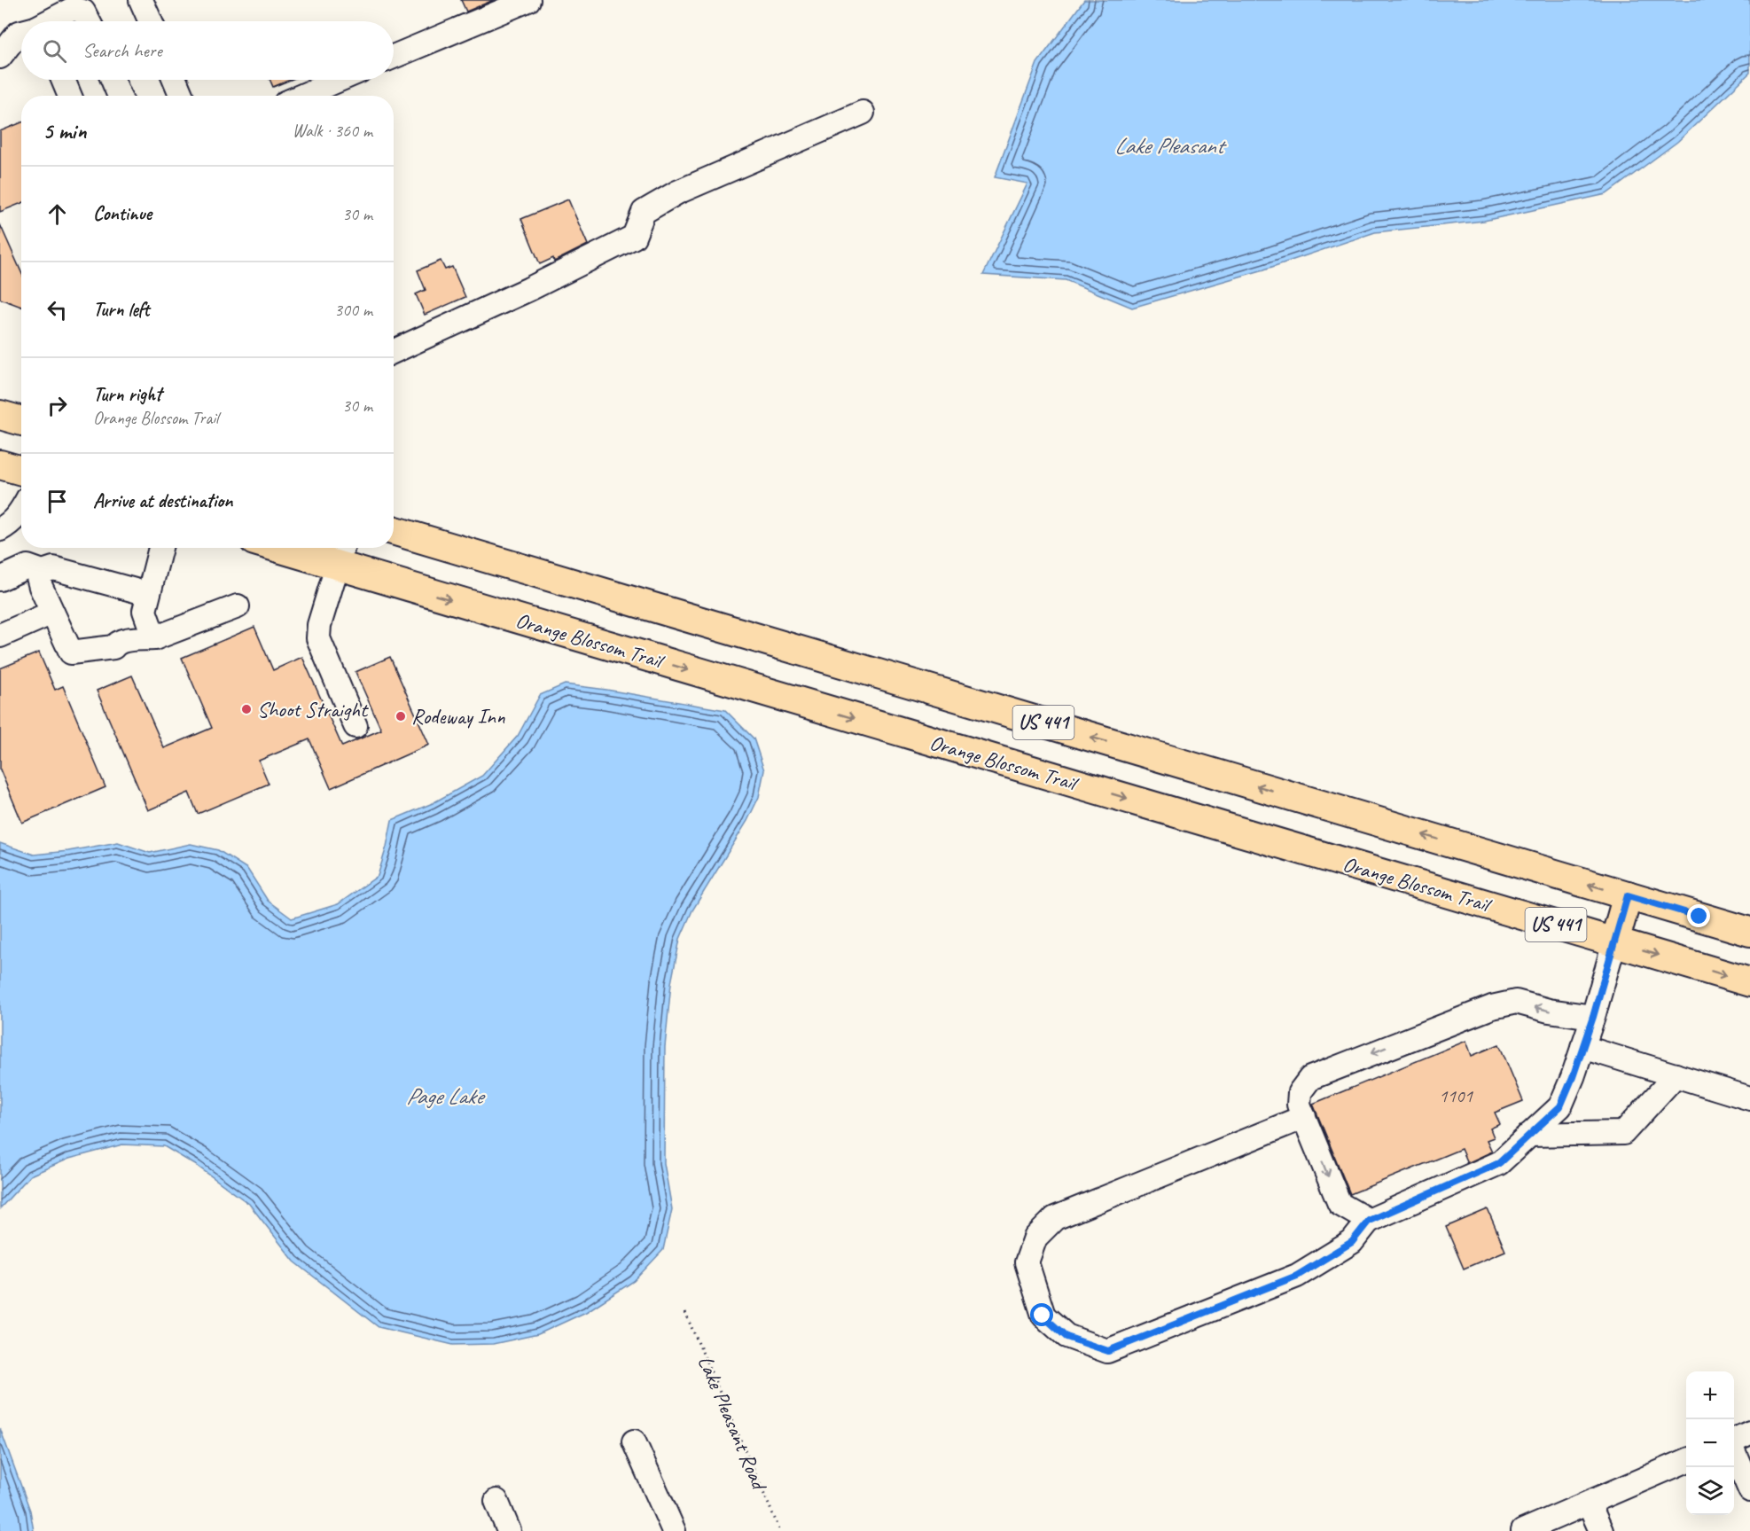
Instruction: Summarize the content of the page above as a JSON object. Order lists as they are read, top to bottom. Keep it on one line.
{"streets":{"main road":["Orange Blossom Trail","US 441"],"path":["Lake Pleasant Road"]},"water":["Lake Pleasant","Page Lake"],"places":["Shoot Straight","Rodeway Inn"],"house_numbers":["1101"],"page":{"search":"Search here","heading":["5 min","Walk · 360 m"],"list":[["Continue","30 m"],["Turn left","300 m"],["Turn right","Orange Blossom Trail","30 m"],"Arrive at destination"],"map_buttons":["+","−"]}}
